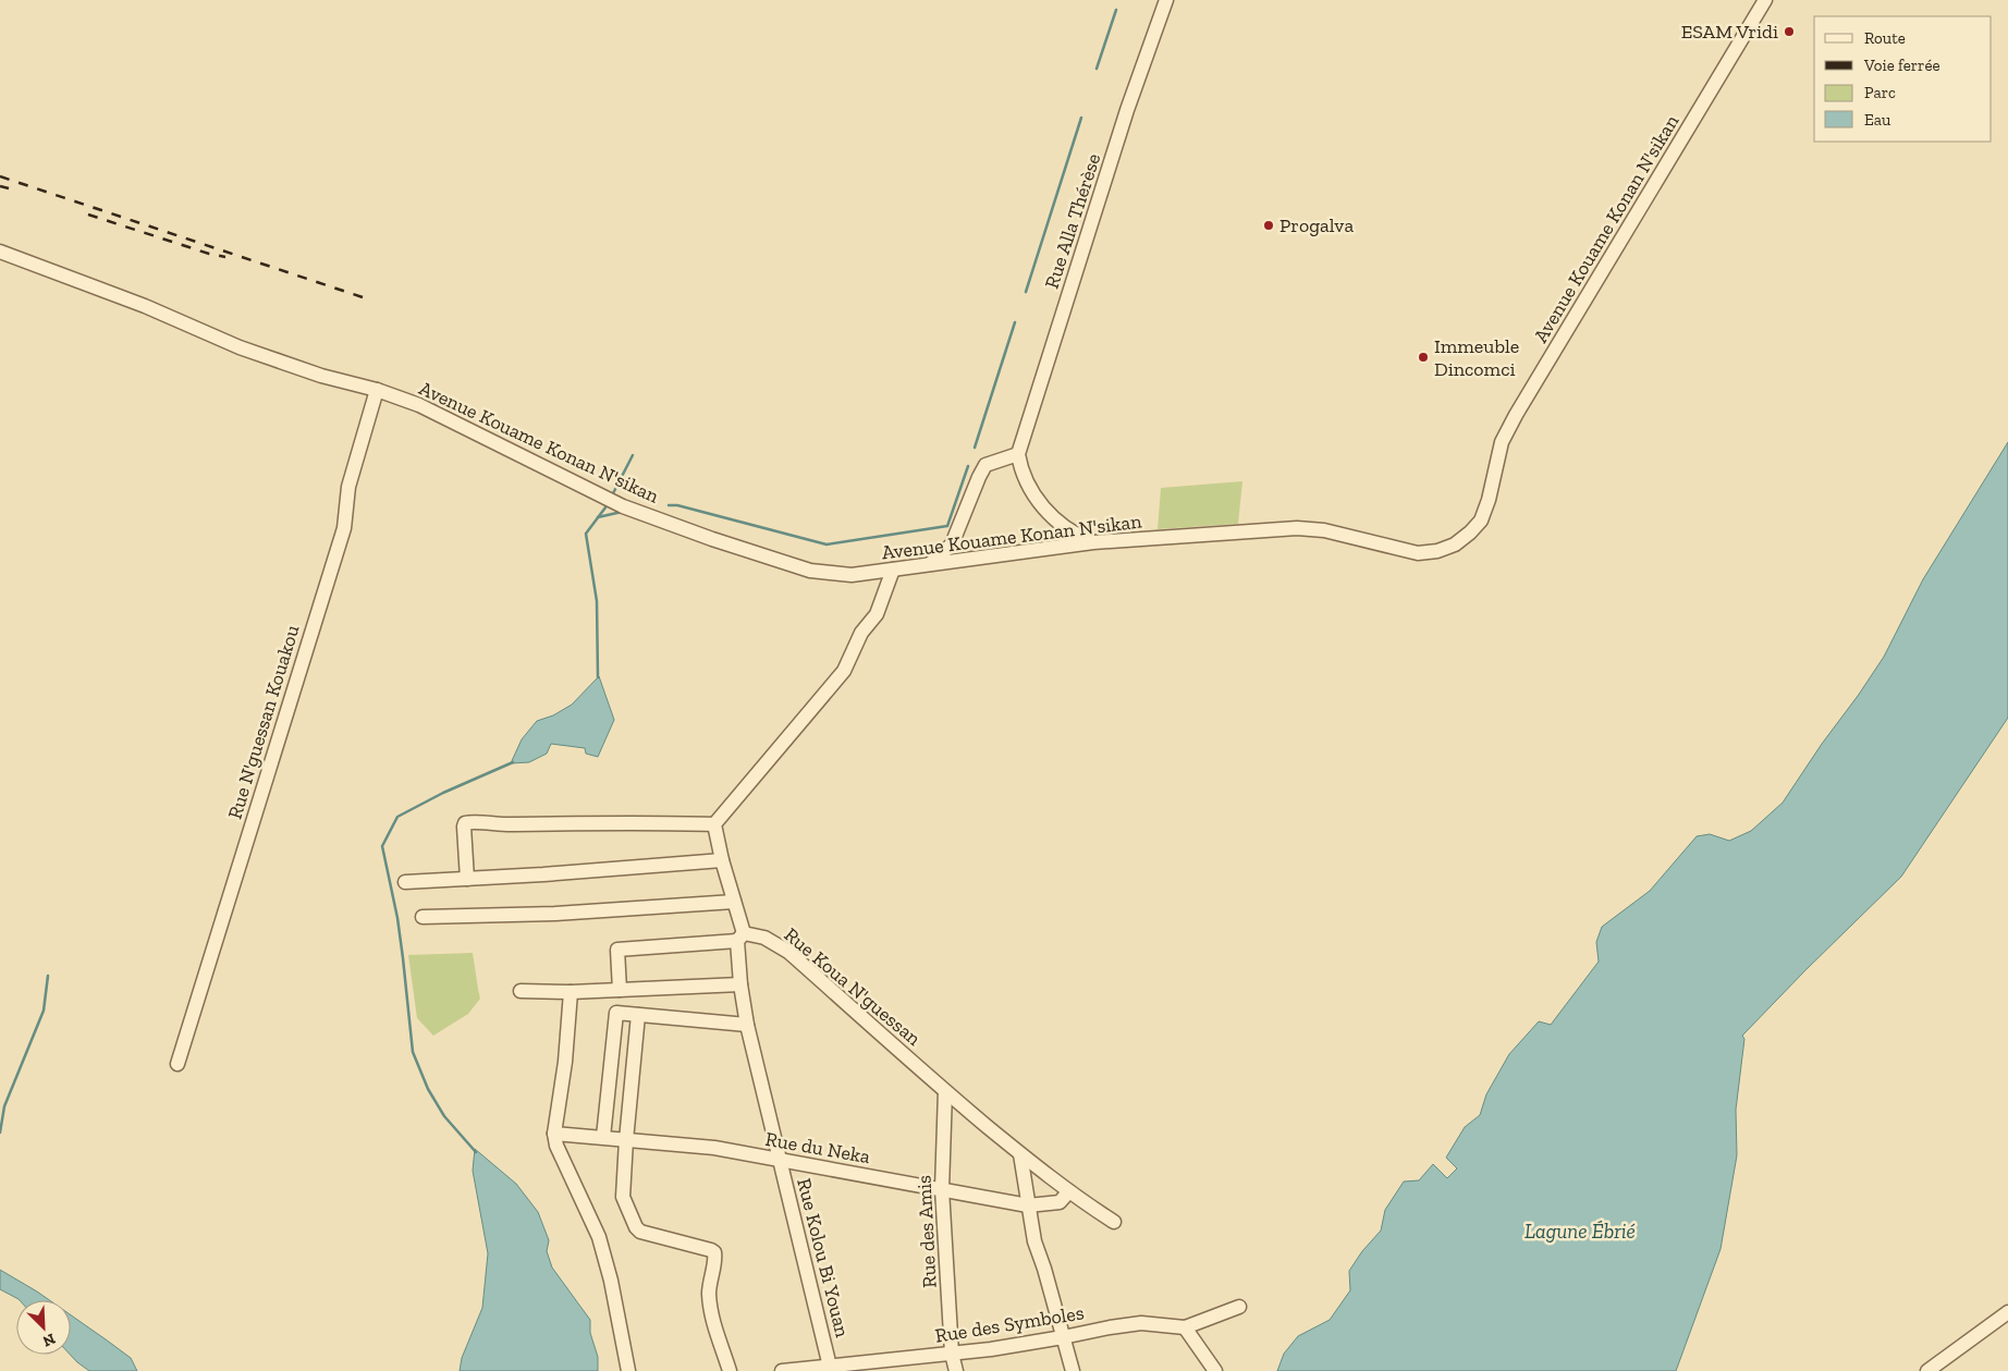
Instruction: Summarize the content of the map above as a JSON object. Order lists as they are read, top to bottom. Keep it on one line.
{"streets":{"street":["Rue Alla Thérèse","Avenue Kouame Konan N'sikan","Rue N'guessan Kouakou","Rue Koua N'guessan","Rue du Neka","Rue des Amis","Rue Kolou Bi Youan","Rue des Symboles"]},"crossings":[["Avenue Kouame Konan N'sikan","Rue N'guessan Kouakou"],["Rue Koua N'guessan","Rue du Neka"],["Rue Koua N'guessan","Rue des Amis"],["Rue Koua N'guessan","Rue Kolou Bi Youan"],["Rue du Neka","Rue des Amis"],["Rue du Neka","Rue Kolou Bi Youan"],["Rue des Amis","Rue des Symboles"],["Rue Kolou Bi Youan","Rue des Symboles"]],"water":["Lagune Ébrié"],"places":["ESAM Vridi","Progalva","Immeuble Dincomci"],"legend":["Route","Voie ferrée","Parc","Eau"],"north":"bottom right"}
